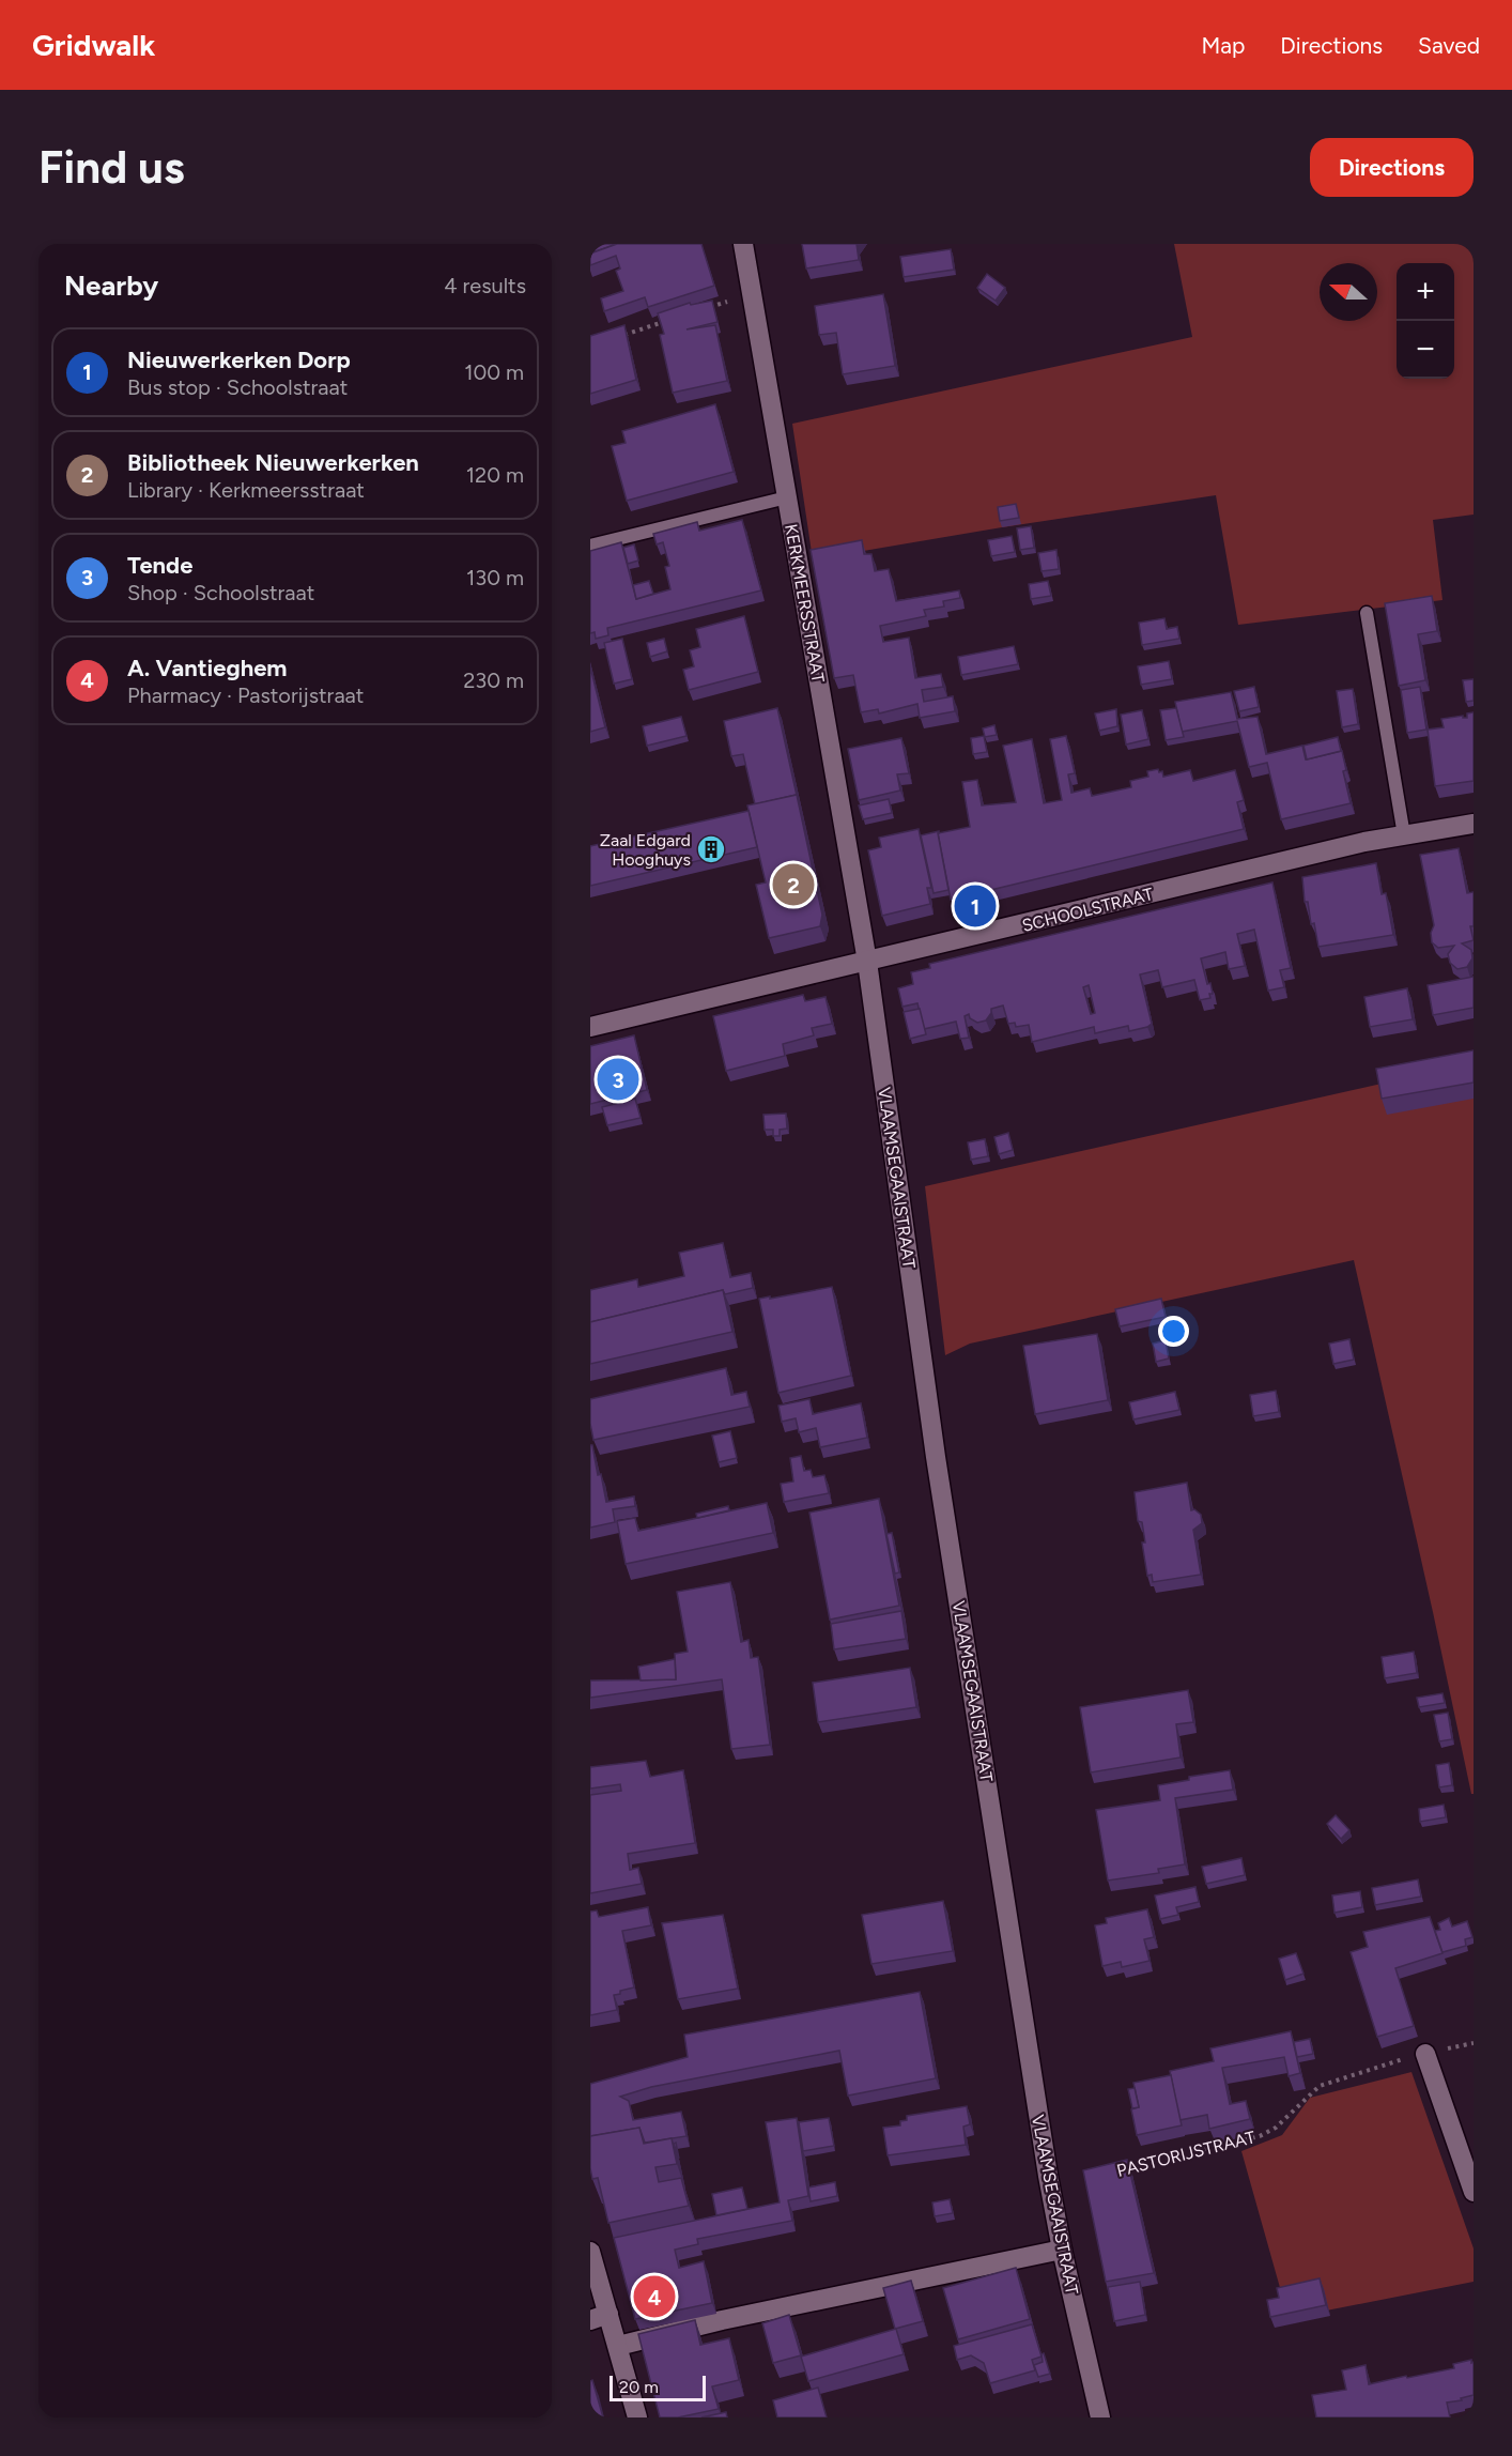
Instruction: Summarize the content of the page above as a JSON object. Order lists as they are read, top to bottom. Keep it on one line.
{"streets":{"street":["KERKMEERSSTRAAT","SCHOOLSTRAAT","VLAAMSEGAAISTRAAT"],"path":["PASTORIJSTRAAT"]},"crossings":[["KERKMEERSSTRAAT","SCHOOLSTRAAT"],["KERKMEERSSTRAAT","VLAAMSEGAAISTRAAT"],["SCHOOLSTRAAT","VLAAMSEGAAISTRAAT"]],"places":{"building":["Zaal Edgard Hooghuys"]},"scale_bar":"20 m","north":"left","page":{"header":"Gridwalk","nav":["Map","Directions","Saved"],"buttons":"Directions","title":"Find us","heading":["Nearby","4 results"],"map_buttons":["+","−"],"list":[{"mark":"1","name":"Nieuwerkerken Dorp","note":"Bus stop · Schoolstraat","value":"100 m"},{"mark":"2","name":"Bibliotheek Nieuwerkerken","note":"Library · Kerkmeersstraat","value":"120 m"},{"mark":"3","name":"Tende","note":"Shop · Schoolstraat","value":"130 m"},{"mark":"4","name":"A. Vantieghem","note":"Pharmacy · Pastorijstraat","value":"230 m"}],"pins":["2","1","3","4"],"scale":"20 m"}}
